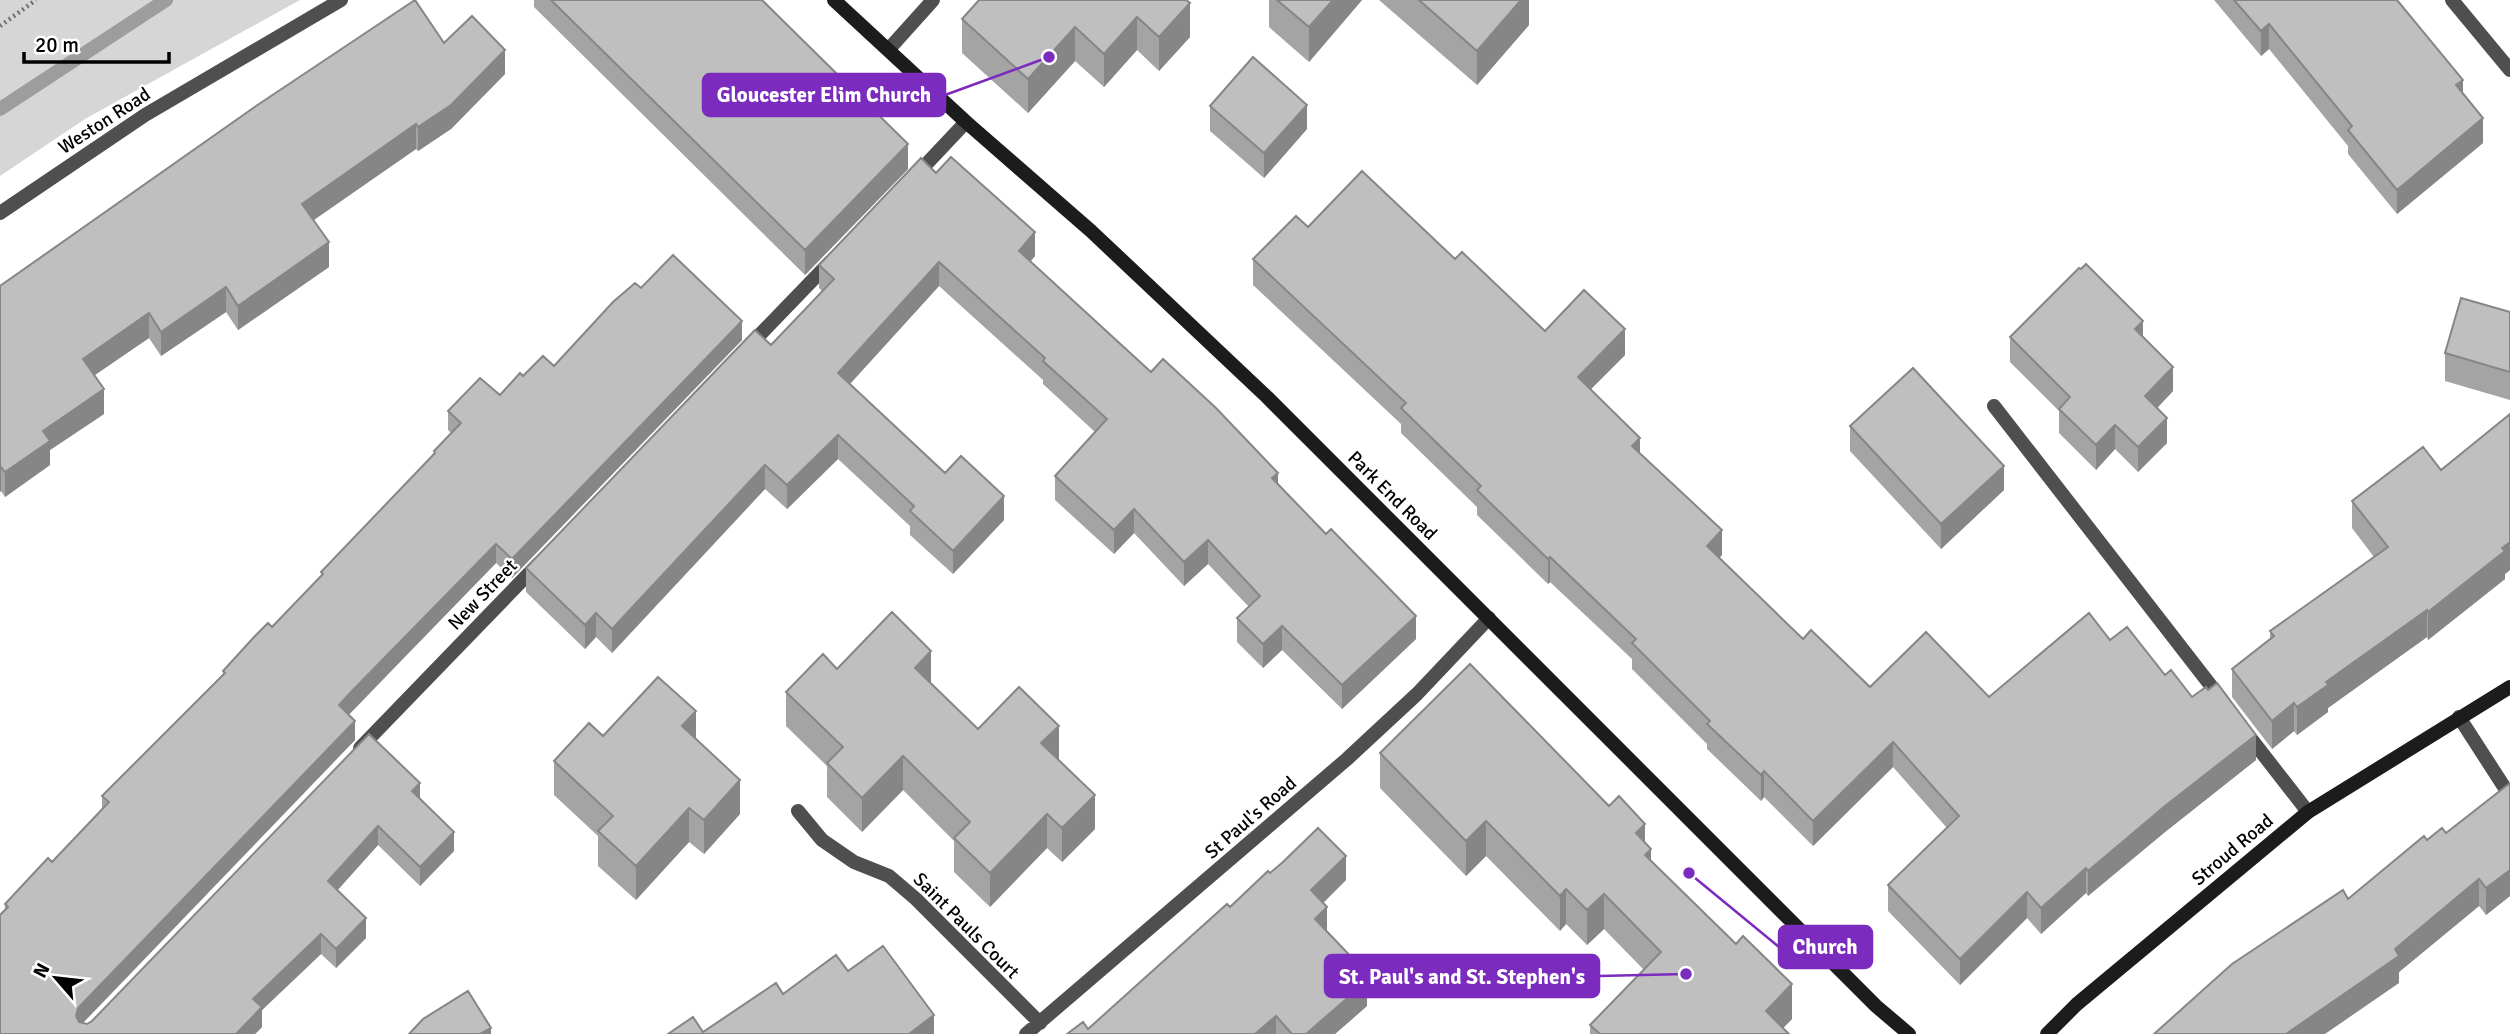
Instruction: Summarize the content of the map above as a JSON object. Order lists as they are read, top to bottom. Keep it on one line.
{"streets":{"main road":["Park End Road","Stroud Road"],"street":["Weston Road","New Street","St Paul's Road","Saint Pauls Court"]},"crossings":[["Park End Road","St Paul's Road"],["St Paul's Road","Saint Pauls Court"]],"places":["Gloucester Elim Church","Church","St. Paul's and St. Stephen's"],"scale_bar":"20 m","north":"top left"}
